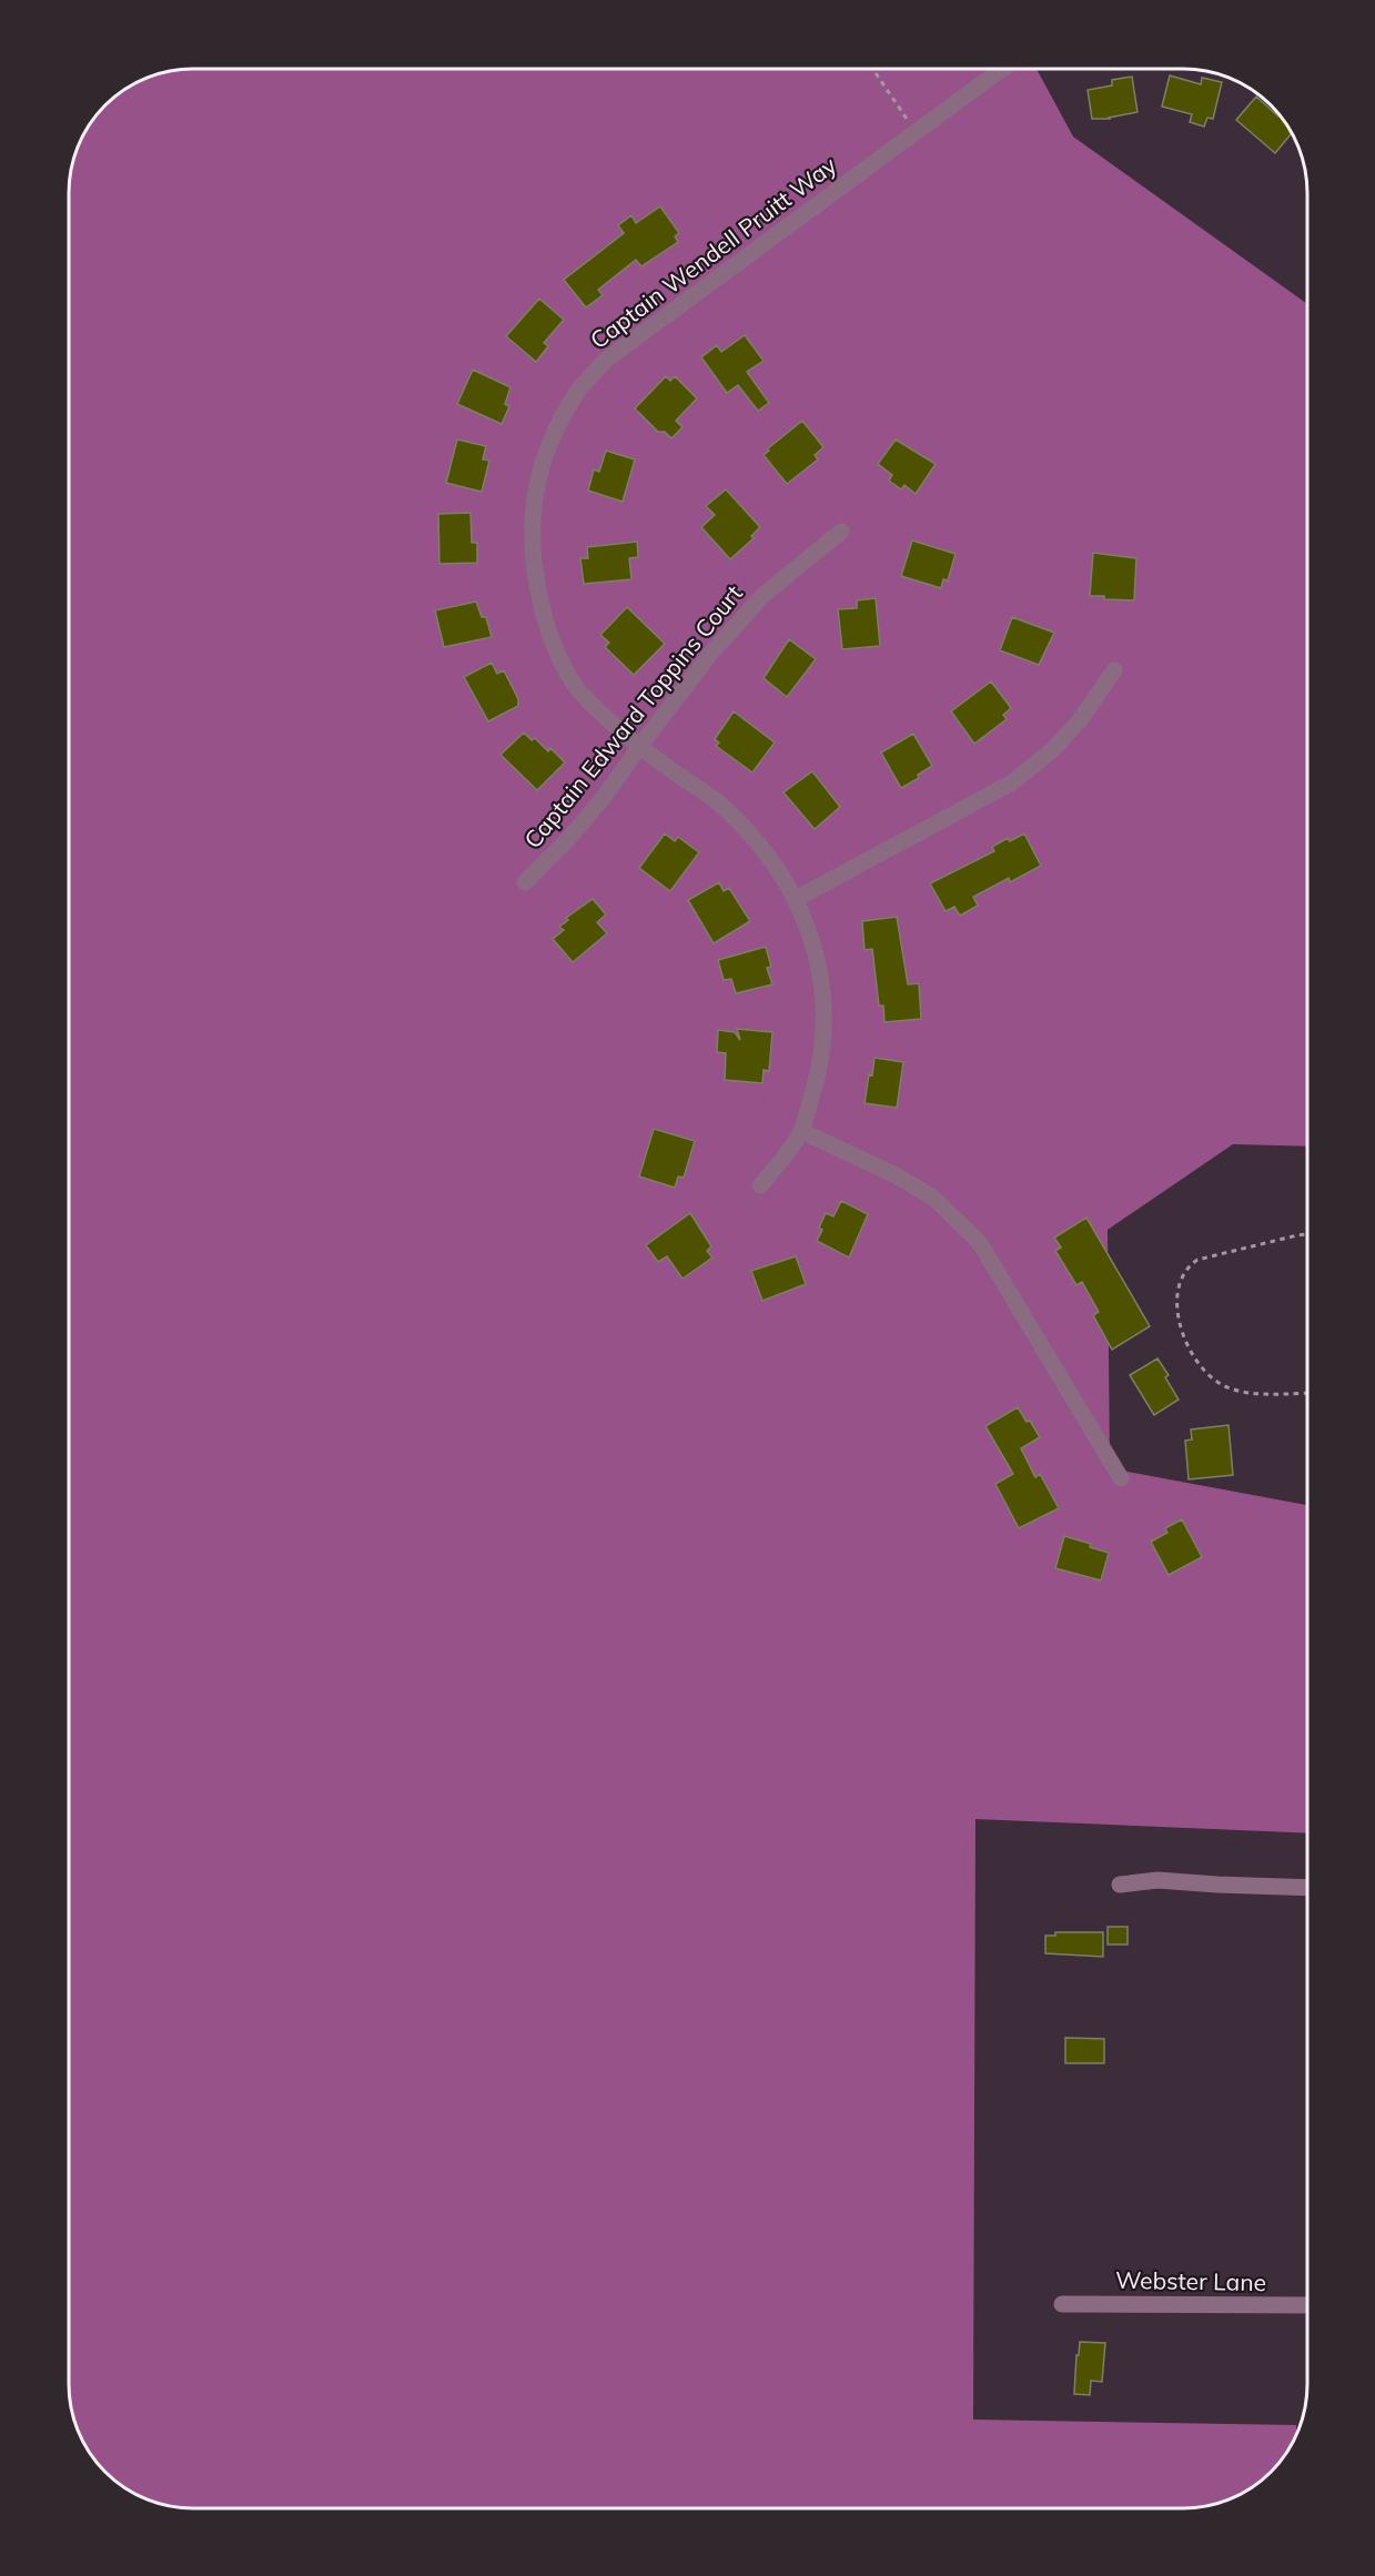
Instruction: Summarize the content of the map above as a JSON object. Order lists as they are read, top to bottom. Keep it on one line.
{"streets":{"street":["Captain Wendell Pruitt Way","Captain Edward Toppins Court","Webster Lane"]},"crossings":[["Captain Wendell Pruitt Way","Captain Edward Toppins Court"]]}
